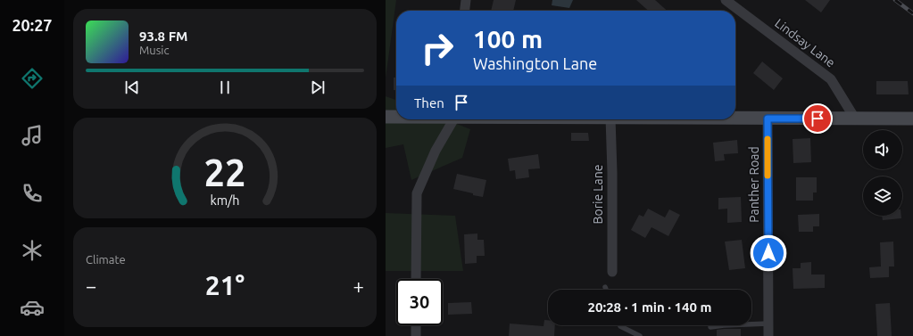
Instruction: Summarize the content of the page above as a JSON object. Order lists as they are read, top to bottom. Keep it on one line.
{"streets":{"street":["Lindsay Lane","Panther Road","Borie Lane"]},"page":{"tabs":"20:27","turn":["100 m","Washington Lane"],"song":["93.8 FM","Music"],"then":"Then","tile":"Climate","heat":["−","21°","+"],"limit":"30","trip":"20:28 · 1 min · 140 m","gauge":["22","km/h"]}}
